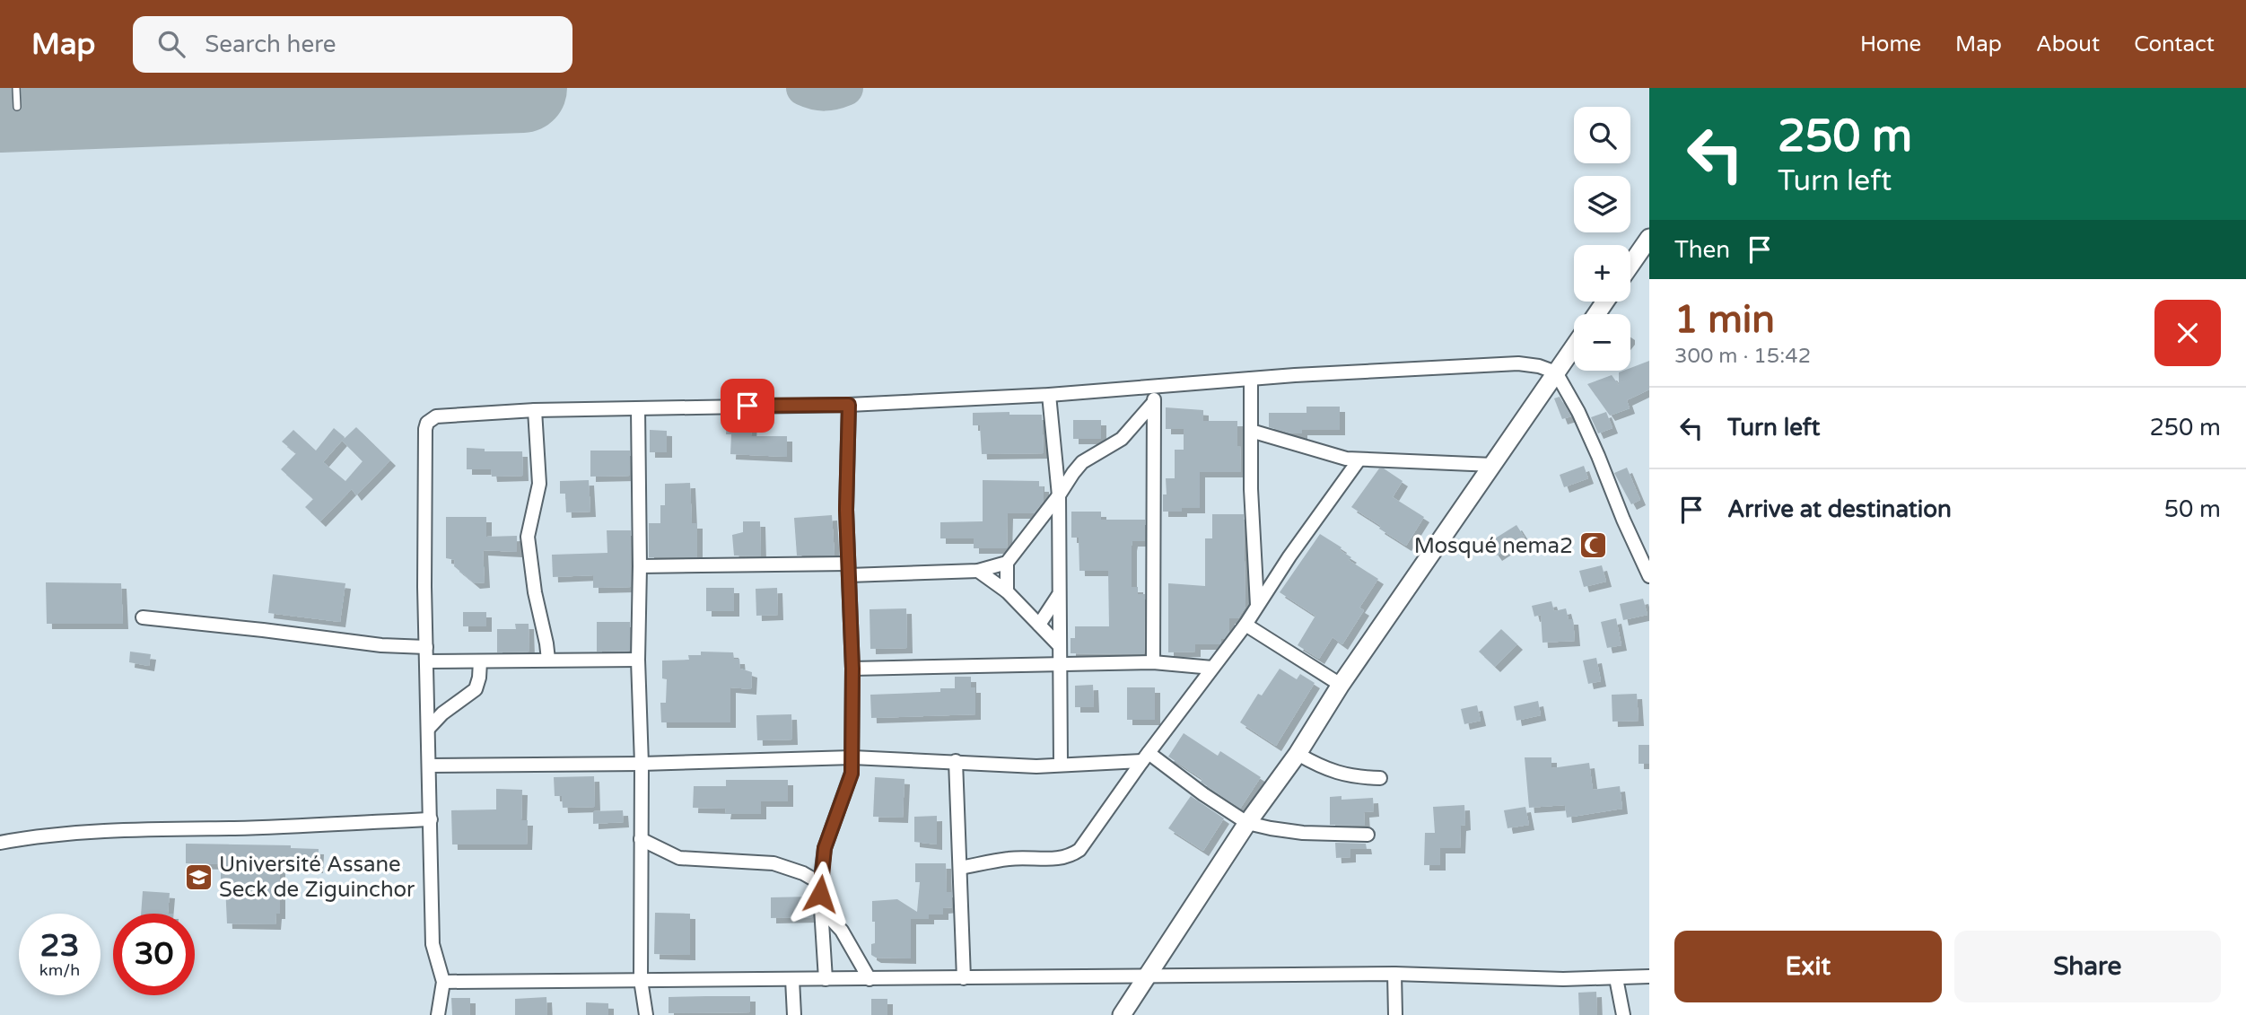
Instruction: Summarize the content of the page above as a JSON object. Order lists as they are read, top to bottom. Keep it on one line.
{"places":{"mosque":["Mosqué nema2"],"school or university":["Université Assane Seck de Ziguinchor"]},"page":{"header":"Map","search":"Search here","nav":["Home","Map","About","Contact"],"turn":["250 m","Turn left"],"map_buttons":["+","−"],"then":"Then","heading":["1 min","300 m · 15:42"],"list":[{"name":"Turn left","value":"250 m"},{"name":"Arrive at destination","value":"50 m"}],"speed":"23 km/h","limit":"30","buttons":["Exit","Share"]}}
